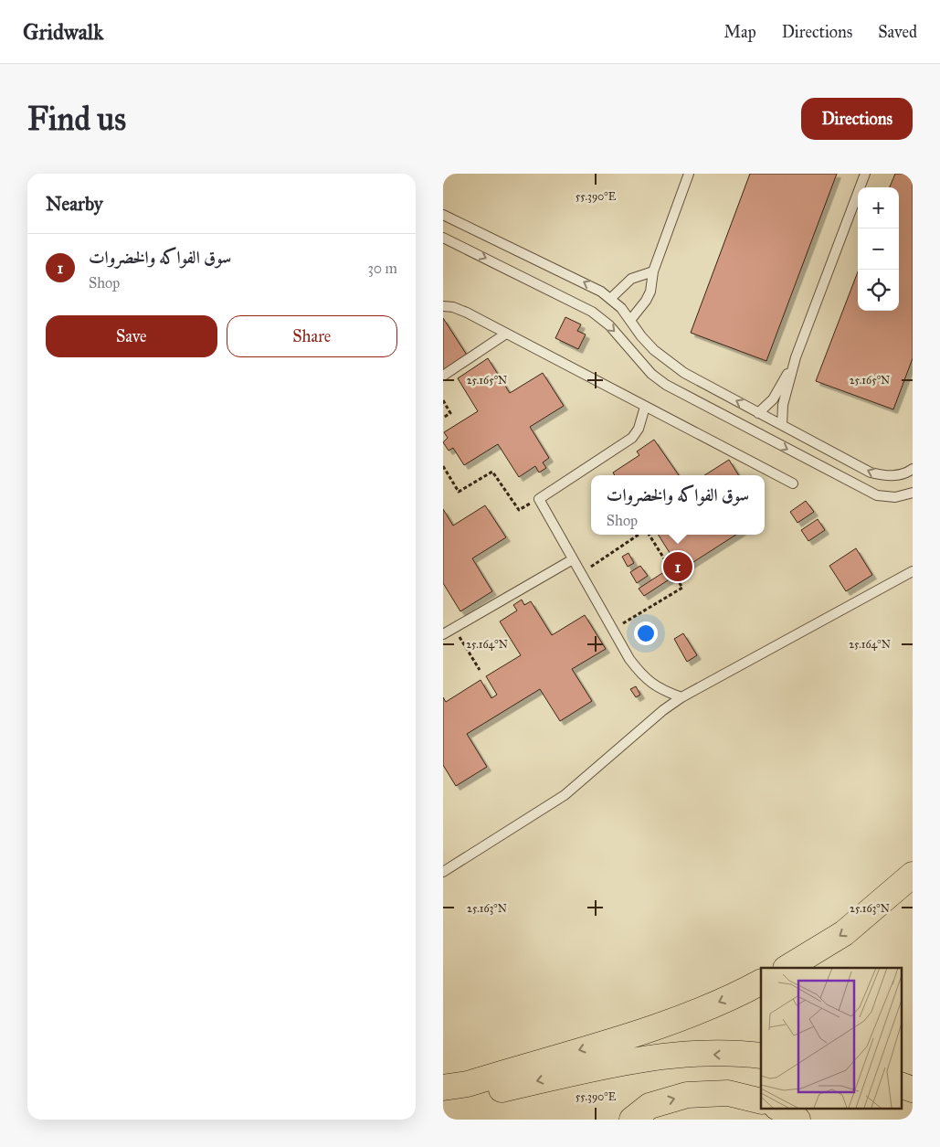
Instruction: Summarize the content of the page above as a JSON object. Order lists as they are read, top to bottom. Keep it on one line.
{"page":{"header":"Gridwalk","nav":["Map","Directions","Saved"],"buttons":["Directions",["Save","Share"]],"title":"Find us","heading":"Nearby","map_buttons":["+","−"],"list":[{"mark":"1","name":"سوق الفواكه والخضروات","note":"Shop","value":"30 m"}],"popup":["سوق الفواكه والخضروات","Shop"],"pins":"1"},"coordinates":["55.390°E","25.165°N","25.164°N","25.163°N"]}
